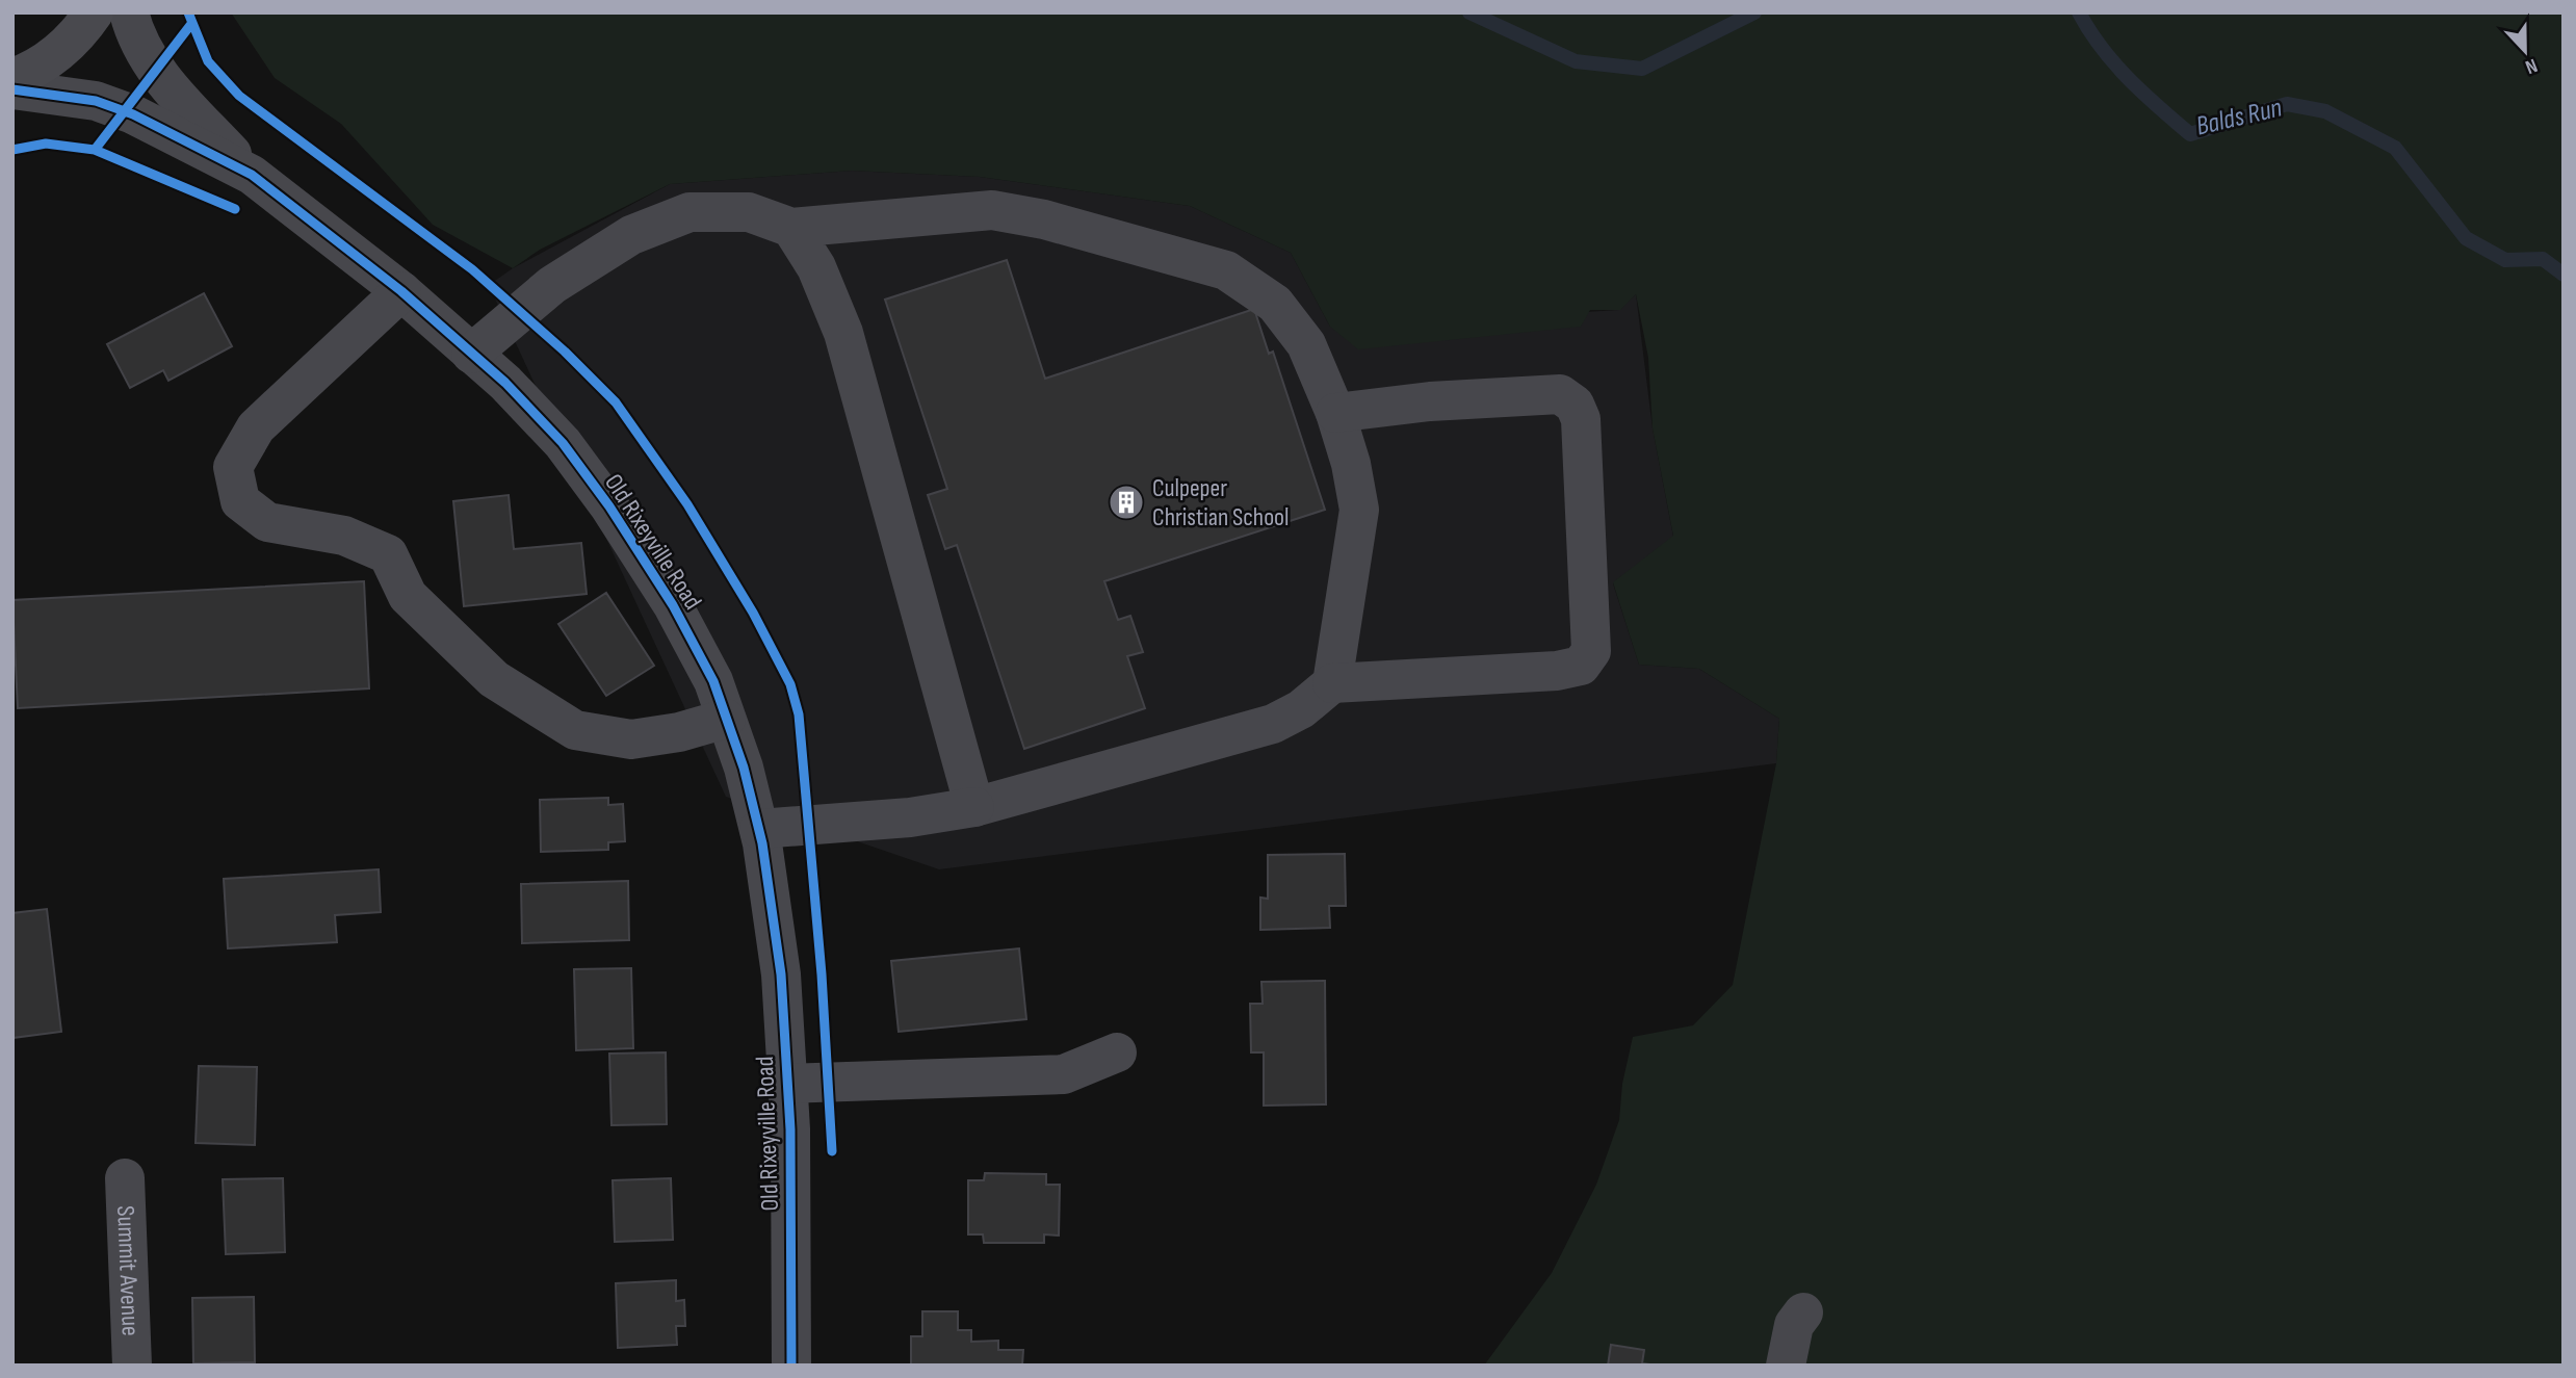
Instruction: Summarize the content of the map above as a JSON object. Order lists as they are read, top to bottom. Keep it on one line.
{"streets":{"street":["Old Rixeyville Road","Summit Avenue"]},"water":["Balds Run"],"places":{"building":["Culpeper Christian School"]},"north":"bottom"}
